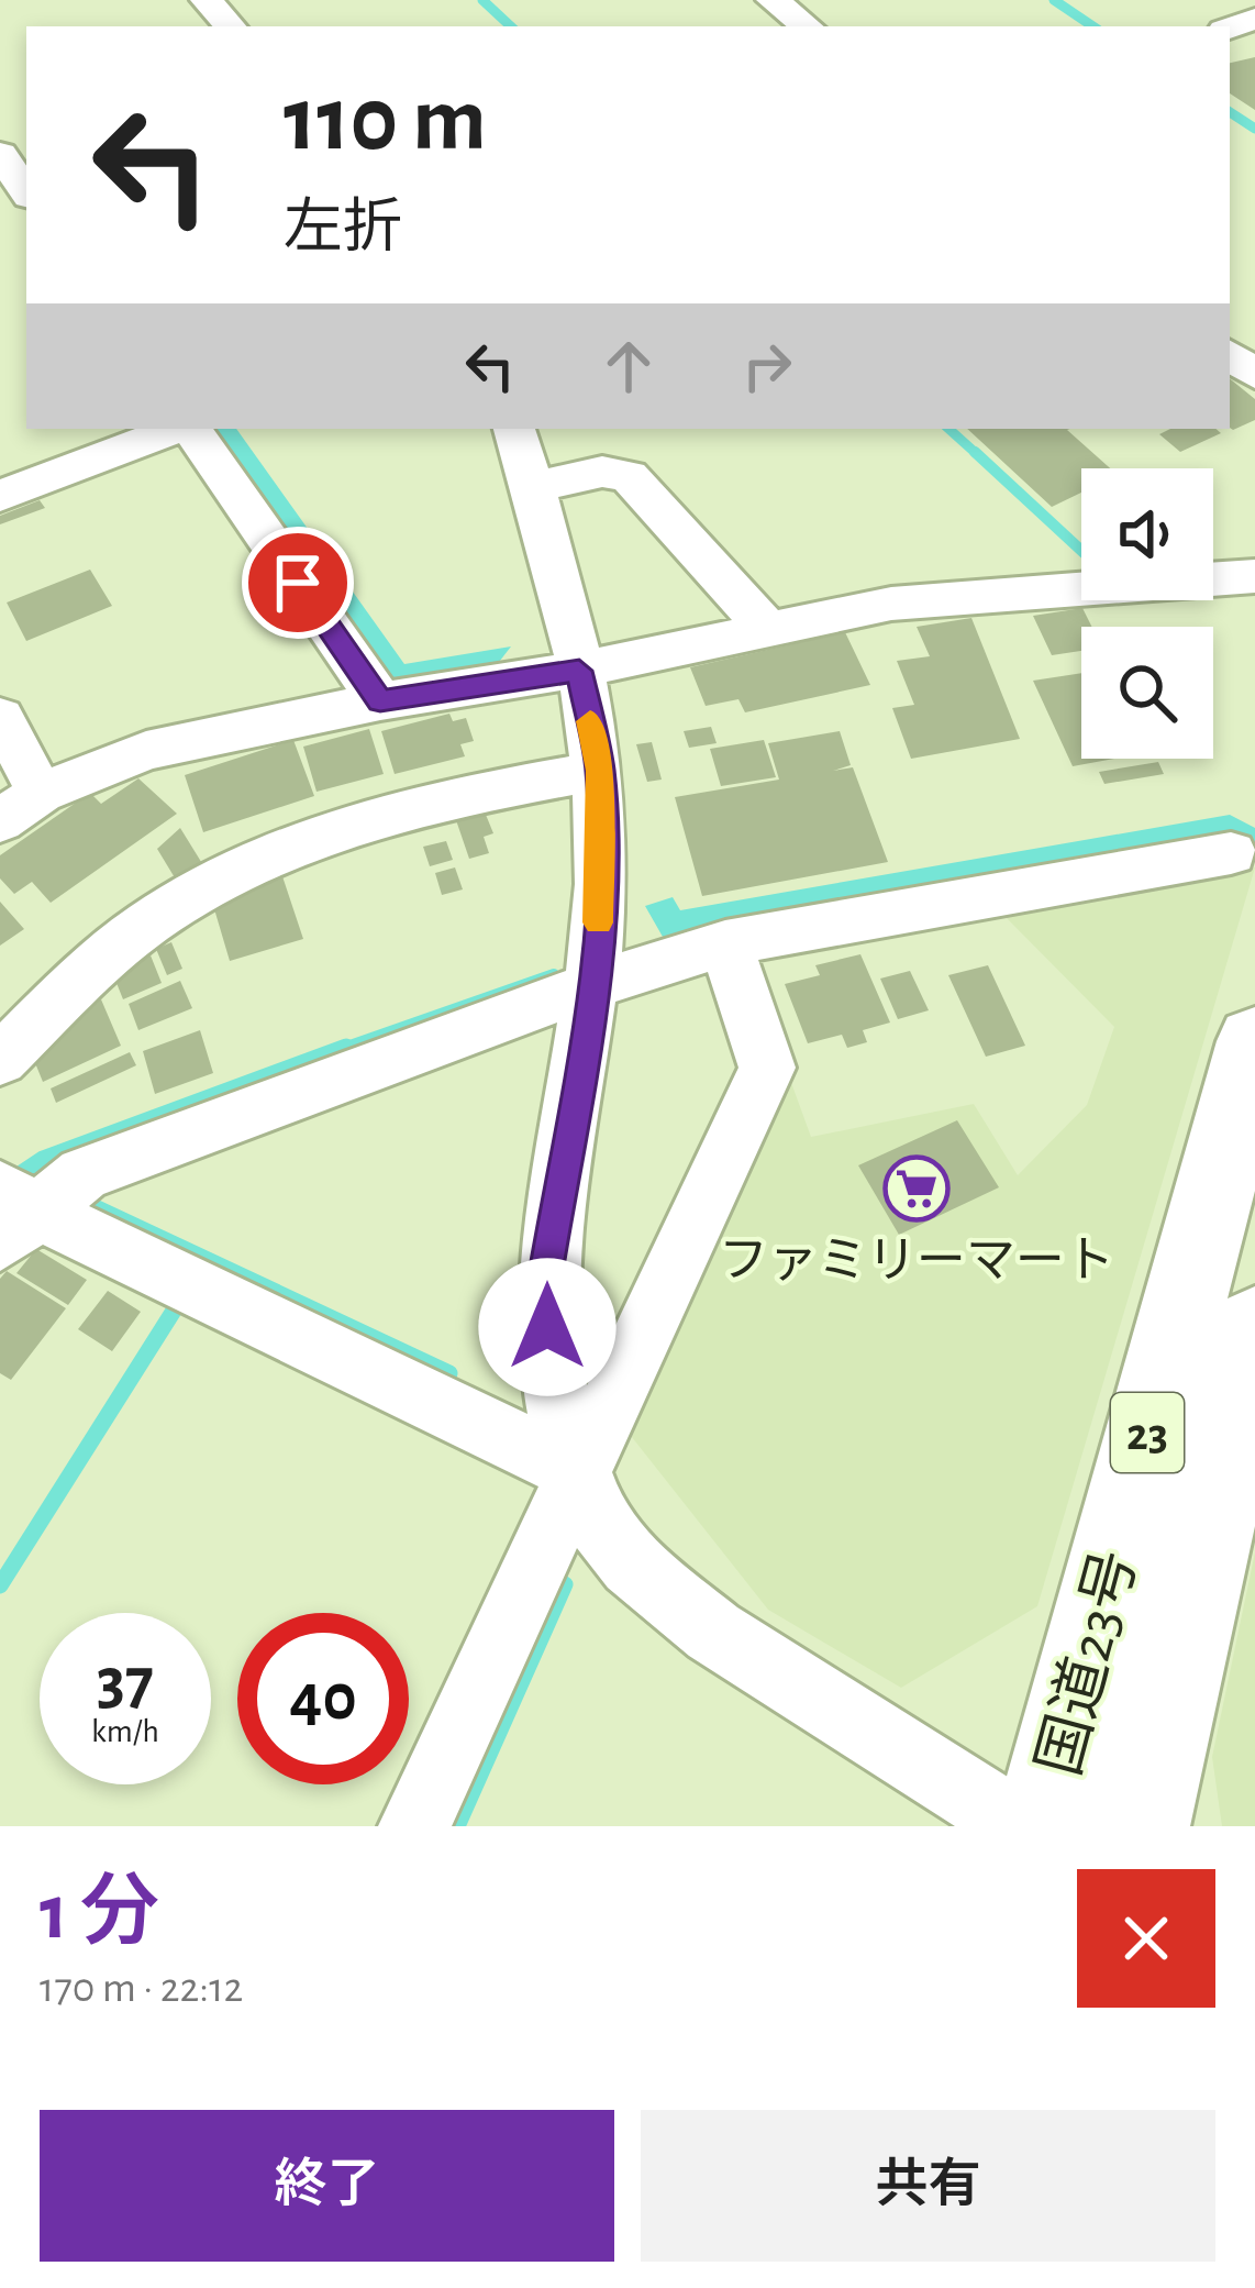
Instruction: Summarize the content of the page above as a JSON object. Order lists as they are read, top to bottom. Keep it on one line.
{"streets":{"highway":["23","国道23号"]},"places":{"supermarket":["ファミリーマート"]},"page":{"turn":["110 m","左折"],"speed":"37 km/h","limit":"40","heading":["1 分","170 m · 22:12"],"buttons":["終了","共有"]}}
